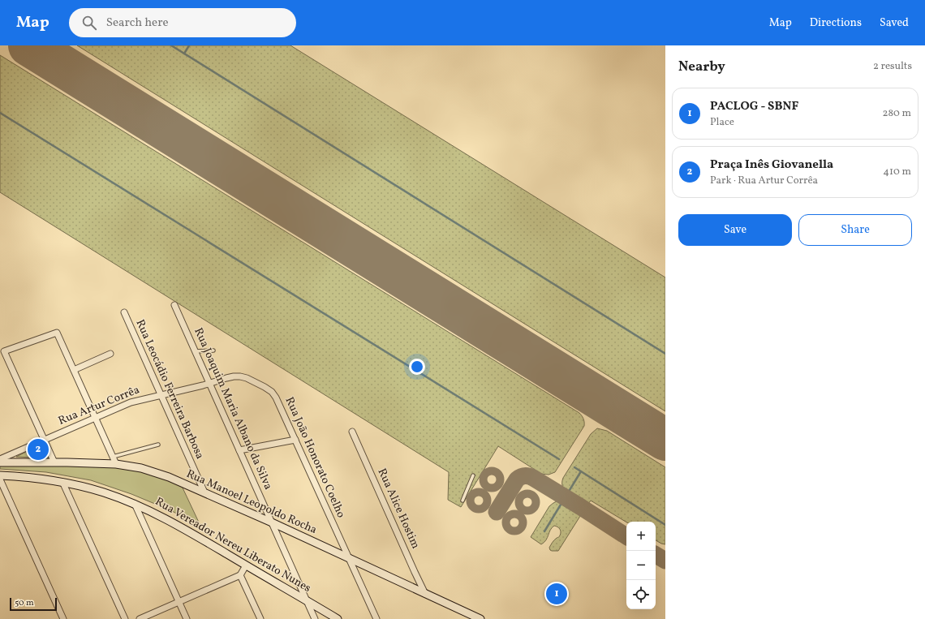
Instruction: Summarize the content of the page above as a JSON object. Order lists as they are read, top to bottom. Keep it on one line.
{"streets":{"main road":["Rua Manoel Leopoldo Rocha","Rua Vereador Nereu Liberato Nunes"],"street":["Rua Leocádio Ferreira Barbosa","Rua Artur Corrêa","Rua Joaquim Maria Albano da Silva","Rua João Honorato Coelho","Rua Alice Hostim"]},"crossings":[["Rua Leocádio Ferreira Barbosa","Rua Artur Corrêa"],["Rua Leocádio Ferreira Barbosa","Rua Manoel Leopoldo Rocha"],["Rua Artur Corrêa","Rua Joaquim Maria Albano da Silva"],["Rua Artur Corrêa","Rua João Honorato Coelho"],["Rua Joaquim Maria Albano da Silva","Rua João Honorato Coelho"],["Rua Joaquim Maria Albano da Silva","Rua Manoel Leopoldo Rocha"],["Rua Joaquim Maria Albano da Silva","Rua Vereador Nereu Liberato Nunes"],["Rua João Honorato Coelho","Rua Manoel Leopoldo Rocha"],["Rua Manoel Leopoldo Rocha","Rua Alice Hostim"]],"scale_bar":"50 m","page":{"header":"Map","search":"Search here","nav":["Map","Directions","Saved"],"heading":["Nearby","2 results"],"list":[{"mark":"1","name":"PACLOG - SBNF","note":"Place","value":"280 m"},{"mark":"2","name":"Praça Inês Giovanella","note":"Park · Rua Artur Corrêa","value":"410 m"}],"buttons":["Save","Share"],"pins":["2","1"],"map_buttons":["+","−"],"scale":"50 m"}}
